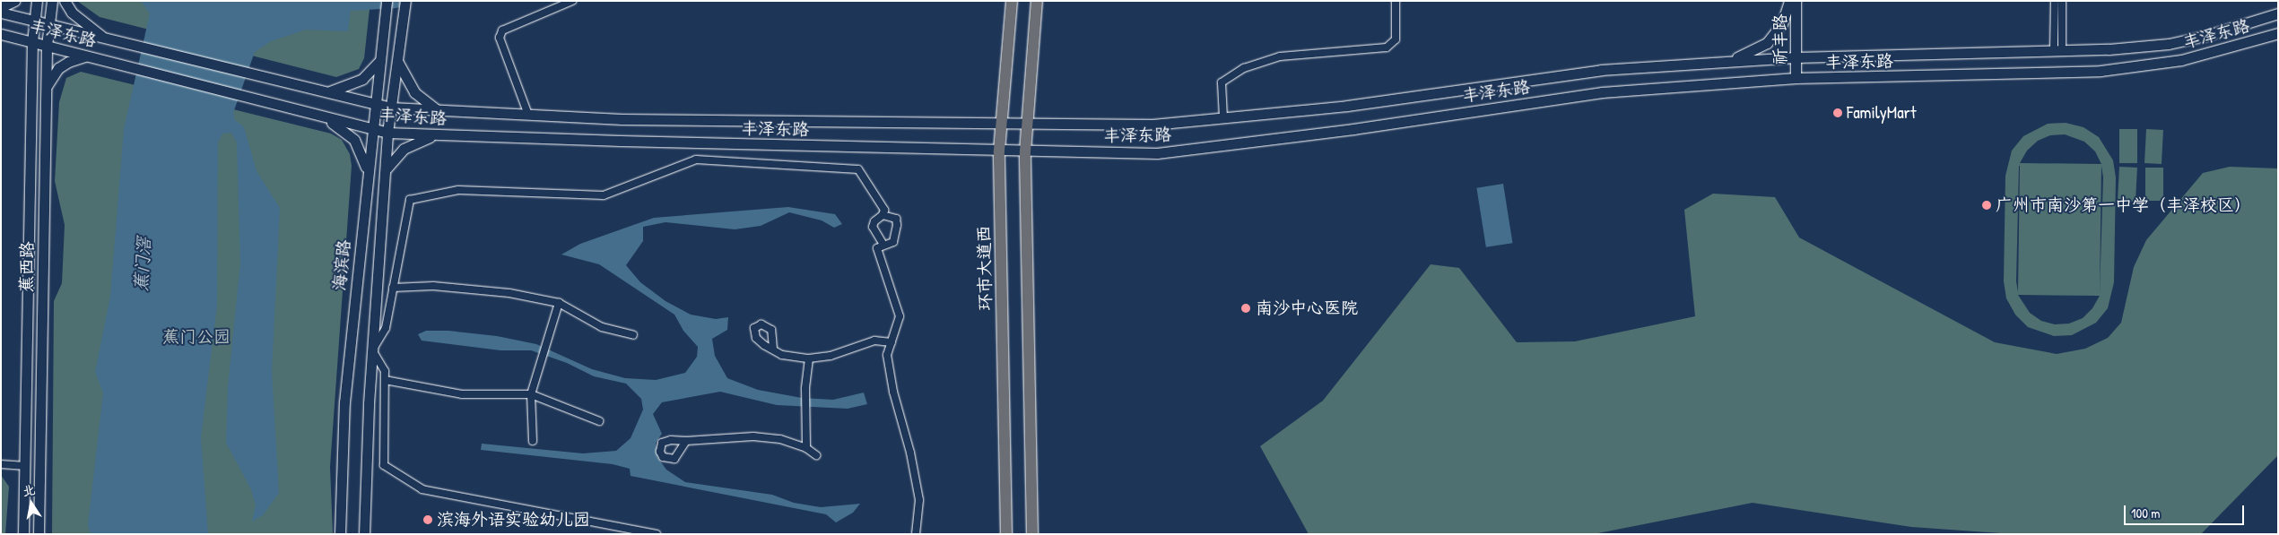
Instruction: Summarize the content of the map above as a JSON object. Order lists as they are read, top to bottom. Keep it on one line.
{"streets":{"main road":["丰泽东路","祈丰路","海滨路","蕉西路","环市大道西"]},"crossings":[["丰泽东路","祈丰路"],["丰泽东路","海滨路"],["丰泽东路","蕉西路"],["丰泽东路","环市大道西"]],"water":["蕉门滘"],"parks":["蕉门公园"],"places":["FamilyMart","广州市南沙第一中学（丰泽校区）","南沙中心医院","滨海外语实验幼儿园"],"scale_bar":"100 m","north":"top"}
